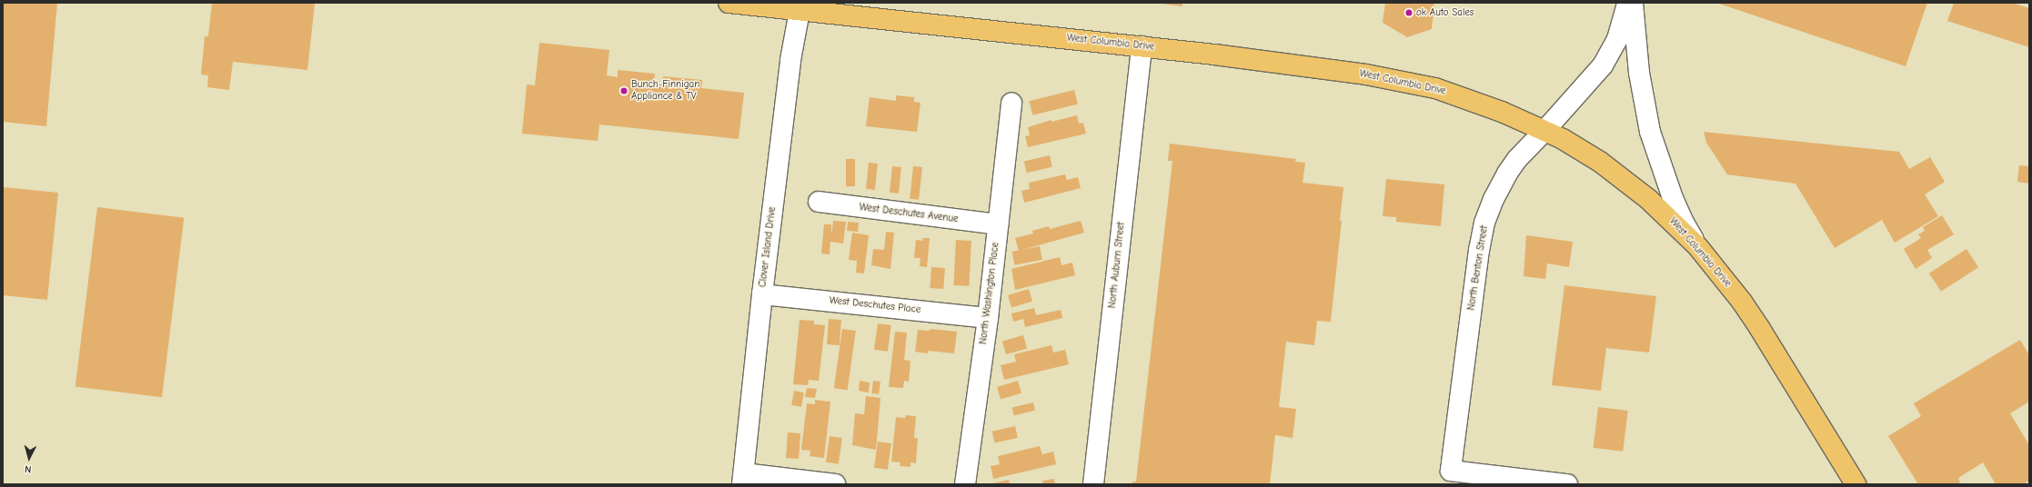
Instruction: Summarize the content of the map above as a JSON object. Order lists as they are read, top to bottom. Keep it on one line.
{"streets":{"main road":["West Columbia Drive"],"street":["West Deschutes Avenue","Clover Island Drive","North Auburn Street","North Benton Street","North Washington Place","West Deschutes Place"]},"crossings":[["West Columbia Drive","Clover Island Drive"],["West Columbia Drive","North Auburn Street"],["West Columbia Drive","North Benton Street"],["West Deschutes Avenue","North Washington Place"],["Clover Island Drive","West Deschutes Place"],["North Washington Place","West Deschutes Place"]],"places":["ok Auto Sales","Bunch-Finnigan Appliance & TV"],"north":"bottom"}
